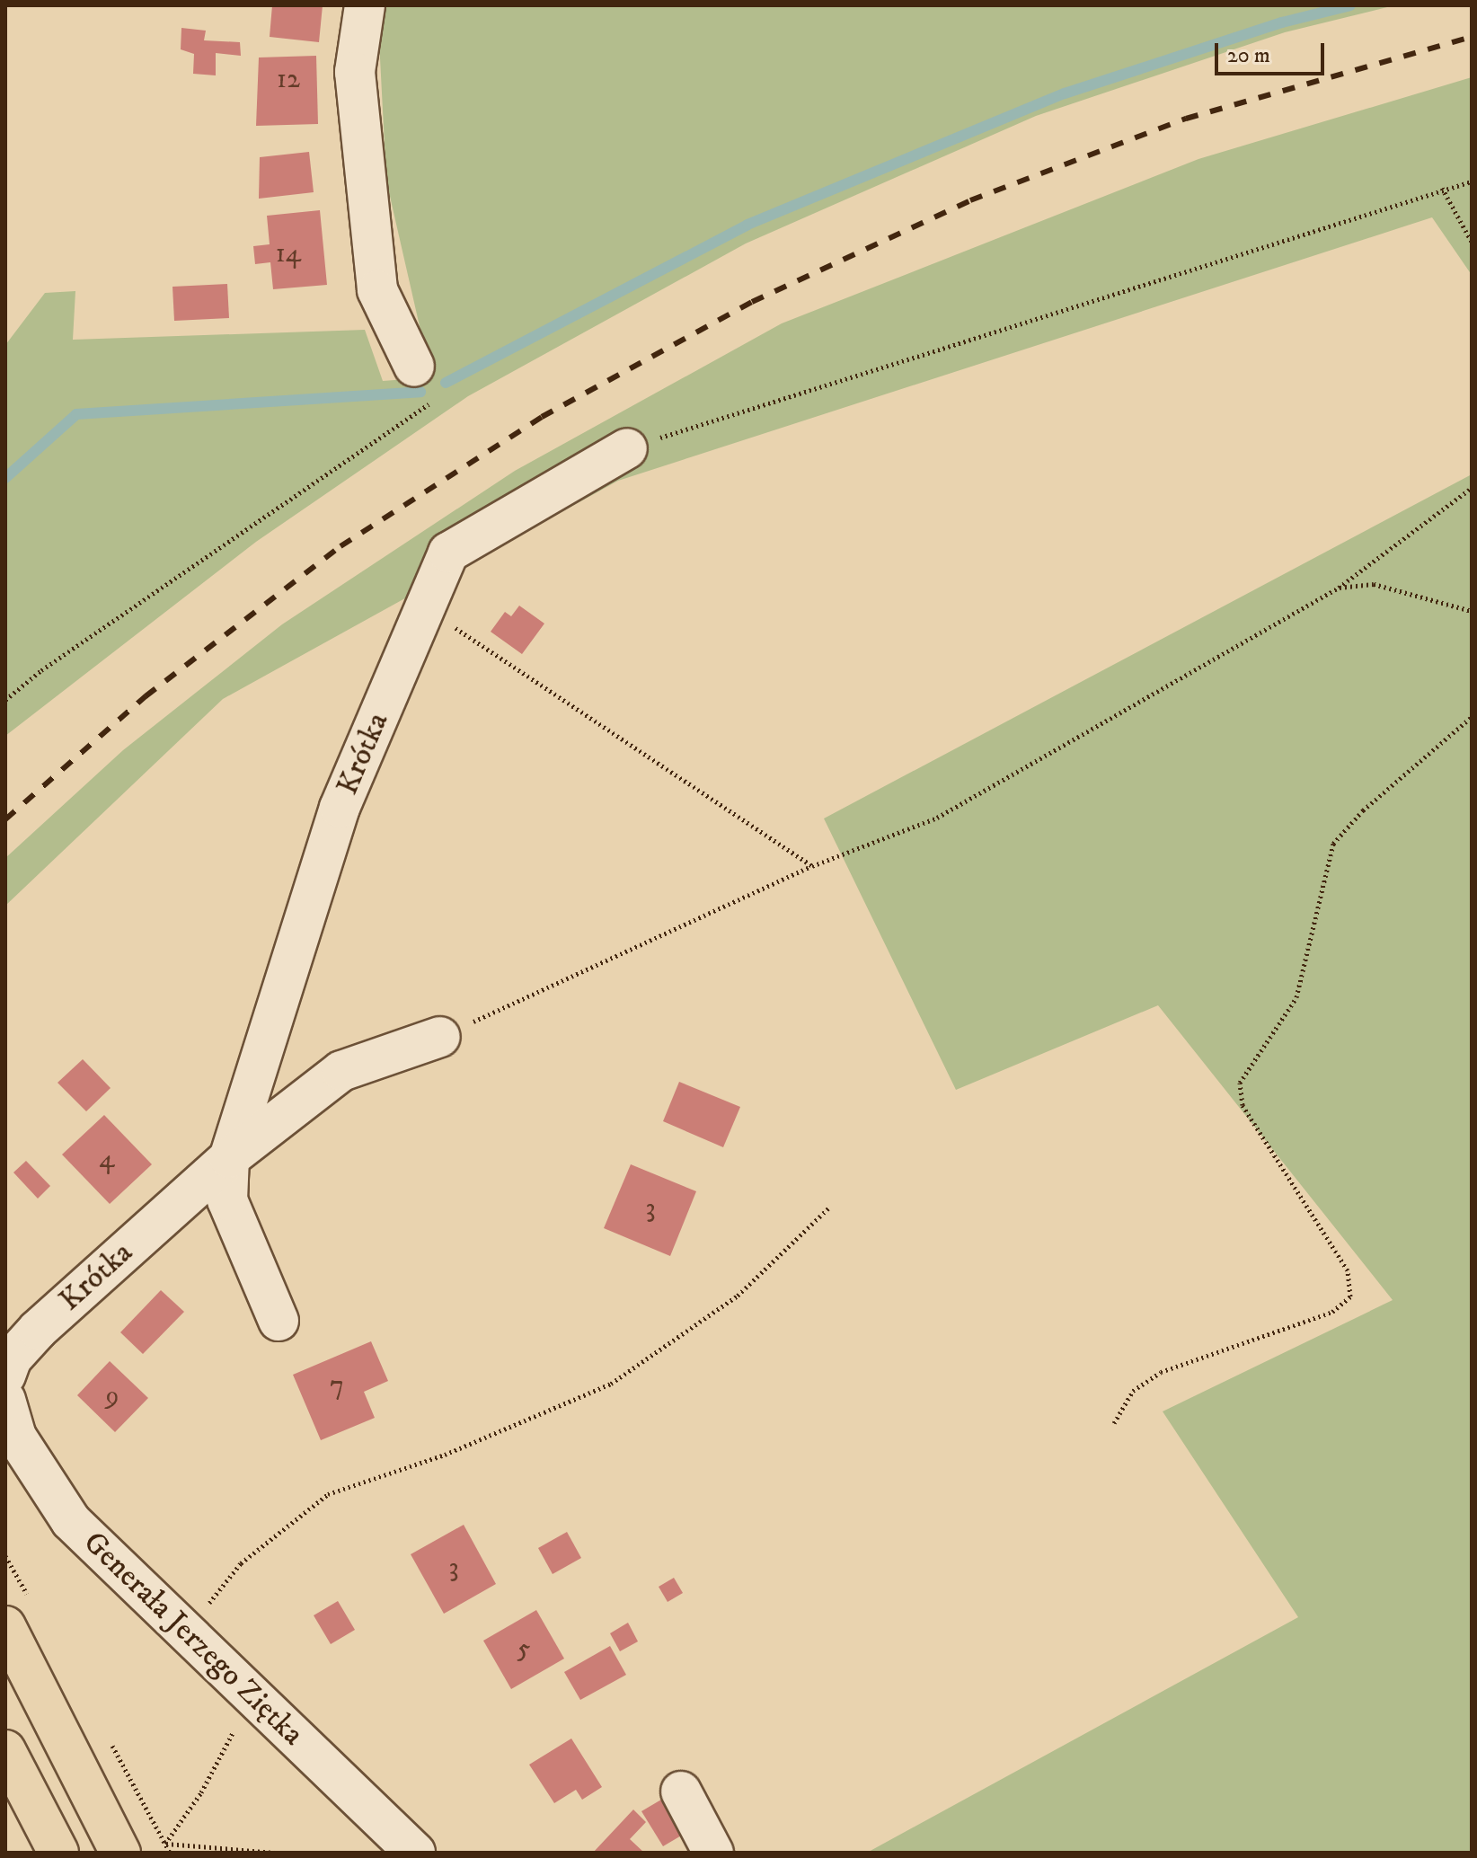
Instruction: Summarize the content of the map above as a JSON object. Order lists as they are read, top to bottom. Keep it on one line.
{"streets":{"street":["Krótka","Generała Jerzego Ziętka"]},"house_numbers":["12","14","4","3","7","9","3","5"],"scale_bar":"20 m"}
